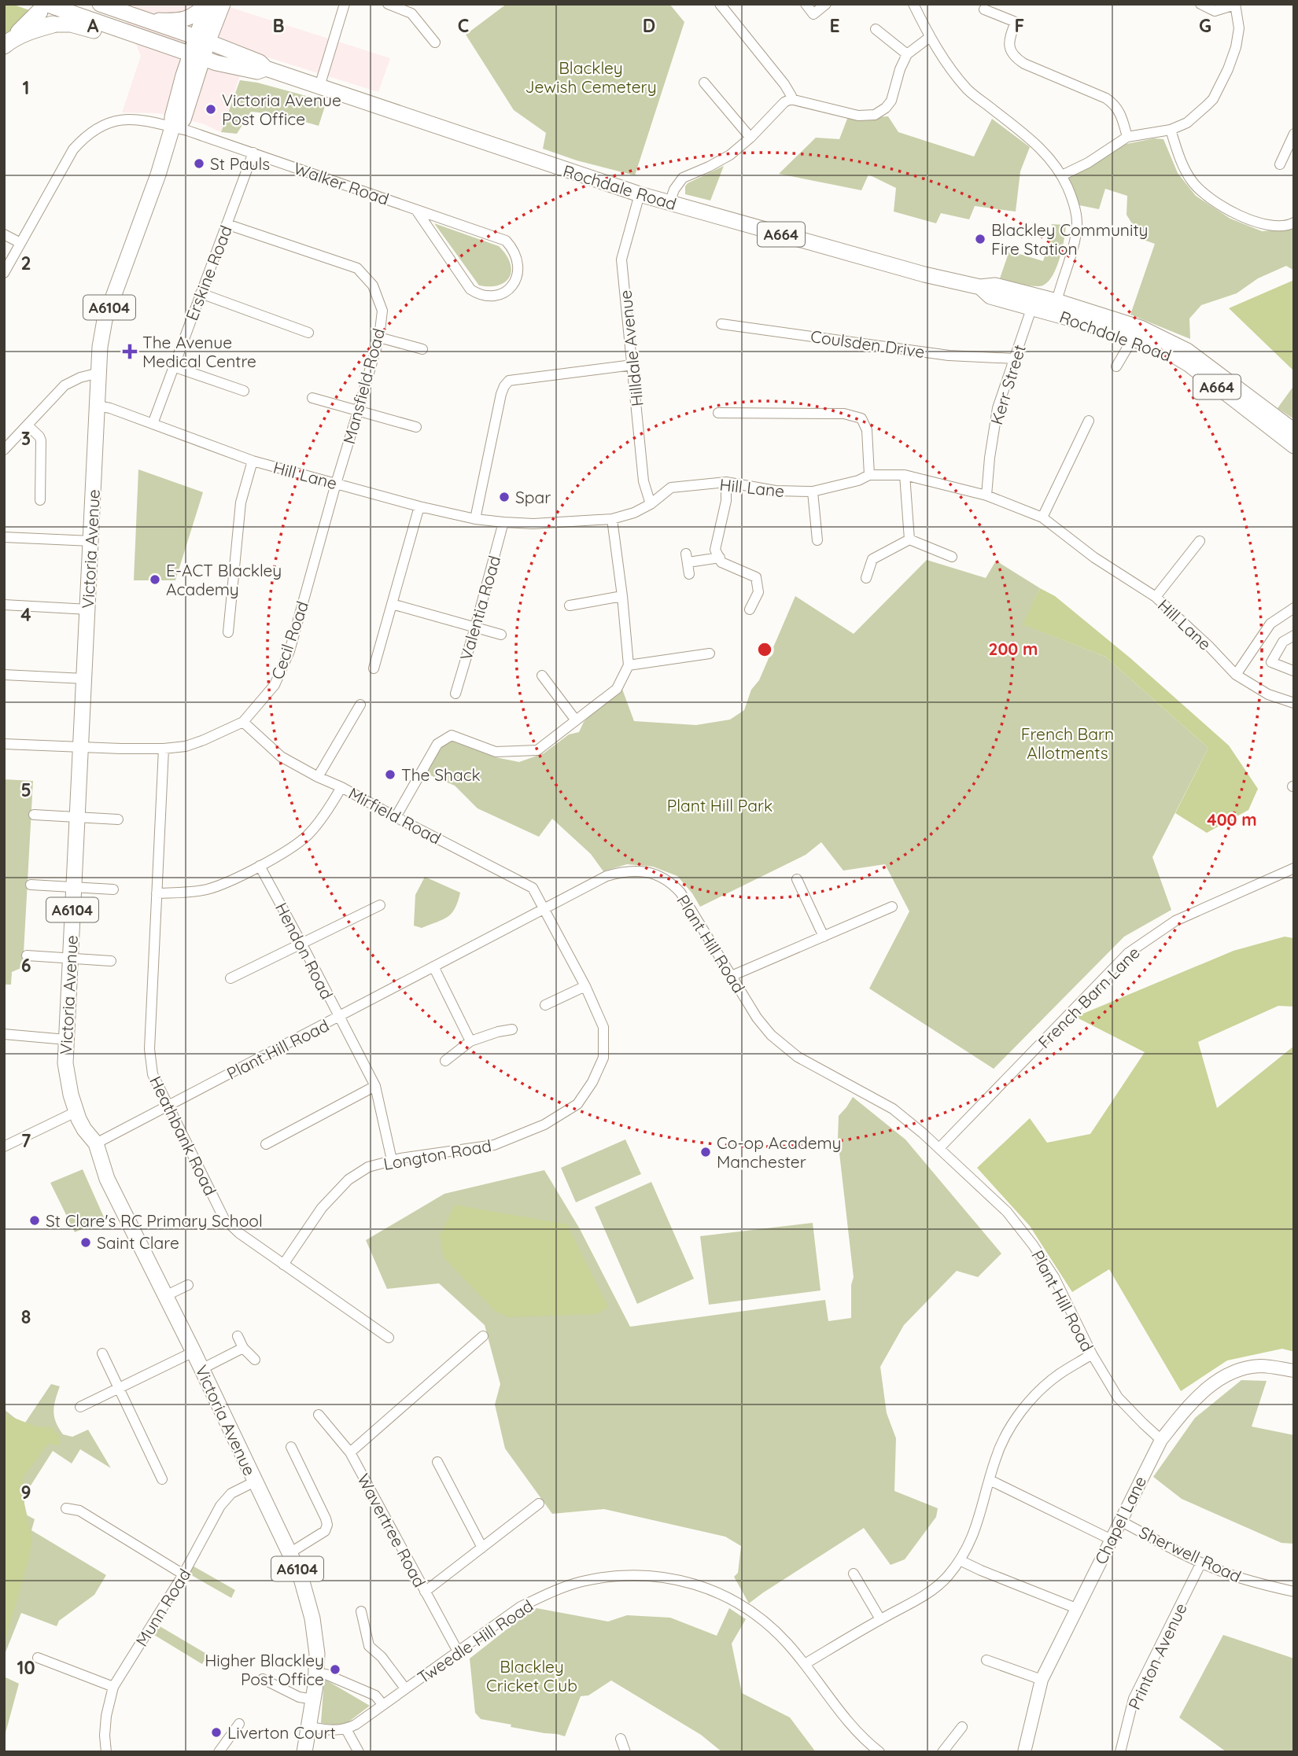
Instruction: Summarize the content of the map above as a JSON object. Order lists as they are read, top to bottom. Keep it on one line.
{"streets":{"main road":["Rochdale Road","A664","A6104","Victoria Avenue"],"street":["Walker Road","Erskine Road","Coulsden Drive","Hilldale Avenue","Kerr Street","Mansfield Road","Hill Lane","Valentia Road","Cecil Road","Mirfield Road","Plant Hill Road","Hendon Road","French Barn Lane","Heathbank Road","Longton Road","Chapel Lane","Wavertree Road","Sherwell Road","Munn Road","Tweedle Hill Road","Printon Avenue"]},"crossings":[["Walker Road","Erskine Road"],["Walker Road","Victoria Avenue"],["Rochdale Road","A664"],["Rochdale Road","A6104"],["Rochdale Road","Hilldale Avenue"],["Rochdale Road","Kerr Street"],["Rochdale Road","Victoria Avenue"],["A664","A6104"],["A664","Victoria Avenue"],["Erskine Road","Mansfield Road"],["Erskine Road","Hill Lane"],["A6104","Victoria Avenue"],["Coulsden Drive","Kerr Street"],["Hilldale Avenue","Hill Lane"],["Kerr Street","Hill Lane"],["Mansfield Road","Hill Lane"],["Mansfield Road","Cecil Road"],["Hill Lane","Victoria Avenue"],["Hill Lane","Valentia Road"],["Hill Lane","Cecil Road"],["Victoria Avenue","Cecil Road"],["Victoria Avenue","Plant Hill Road"],["Victoria Avenue","Munn Road"],["Cecil Road","Mirfield Road"],["Cecil Road","Heathbank Road"],["Mirfield Road","Plant Hill Road"],["Mirfield Road","Longton Road"],["Plant Hill Road","Hendon Road"],["Plant Hill Road","French Barn Lane"],["Plant Hill Road","Heathbank Road"],["Plant Hill Road","Longton Road"],["Plant Hill Road","Chapel Lane"],["Hendon Road","Longton Road"],["Heathbank Road","Longton Road"],["Chapel Lane","Sherwell Road"],["Wavertree Road","Tweedle Hill Road"],["Sherwell Road","Printon Avenue"]],"parks":["Blackley Jewish Cemetery","French Barn Allotments","Plant Hill Park","Blackley Cricket Club"],"places":{"other":["Victoria Avenue Post Office","St Pauls","Blackley Community Fire Station","Spar","E-ACT Blackley Academy","The Shack","Co-op Academy Manchester","St Clare's RC Primary School","Saint Clare","Higher Blackley Post Office","Liverton Court"],"health":["The Avenue Medical Centre"]},"grid":{"columns":["A","B","C","D","E","F","G"],"rows":["1","2","3","4","5","6","7","8","9","10"]},"rings":["200 m","400 m"]}
